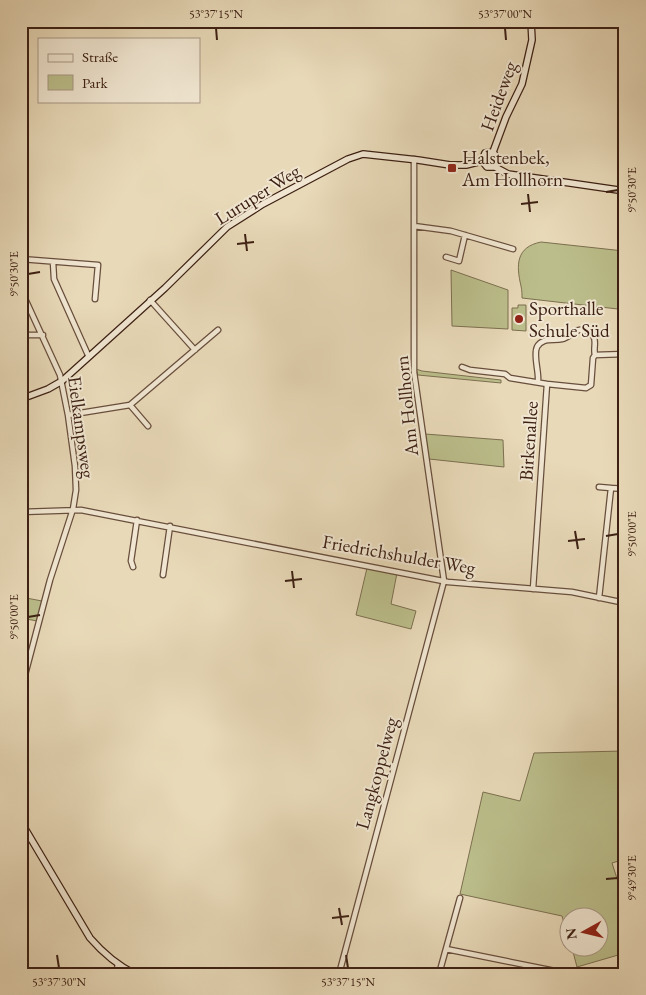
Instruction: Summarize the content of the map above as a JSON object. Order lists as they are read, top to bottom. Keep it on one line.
{"streets":{"street":["Heideweg","Luruper Weg","Am Hollhorn","Eielkampsweg","Birkenallee","Friedrichshulder Weg","Langkoppelweg"]},"crossings":[["Heideweg","Luruper Weg"],["Luruper Weg","Am Hollhorn"],["Luruper Weg","Eielkampsweg"],["Am Hollhorn","Friedrichshulder Weg"],["Am Hollhorn","Langkoppelweg"],["Eielkampsweg","Friedrichshulder Weg"],["Birkenallee","Friedrichshulder Weg"],["Friedrichshulder Weg","Langkoppelweg"]],"places":{"transit":["Halstenbek, Am Hollhorn"],"other":["Sporthalle Schule Süd"]},"legend":["Straße","Park"],"north":"left","coordinates":["53°37'15\"N","53°37'00\"N","9°50'30\"E","9°50'00\"E","9°49'30\"E","53°37'30\"N"]}
